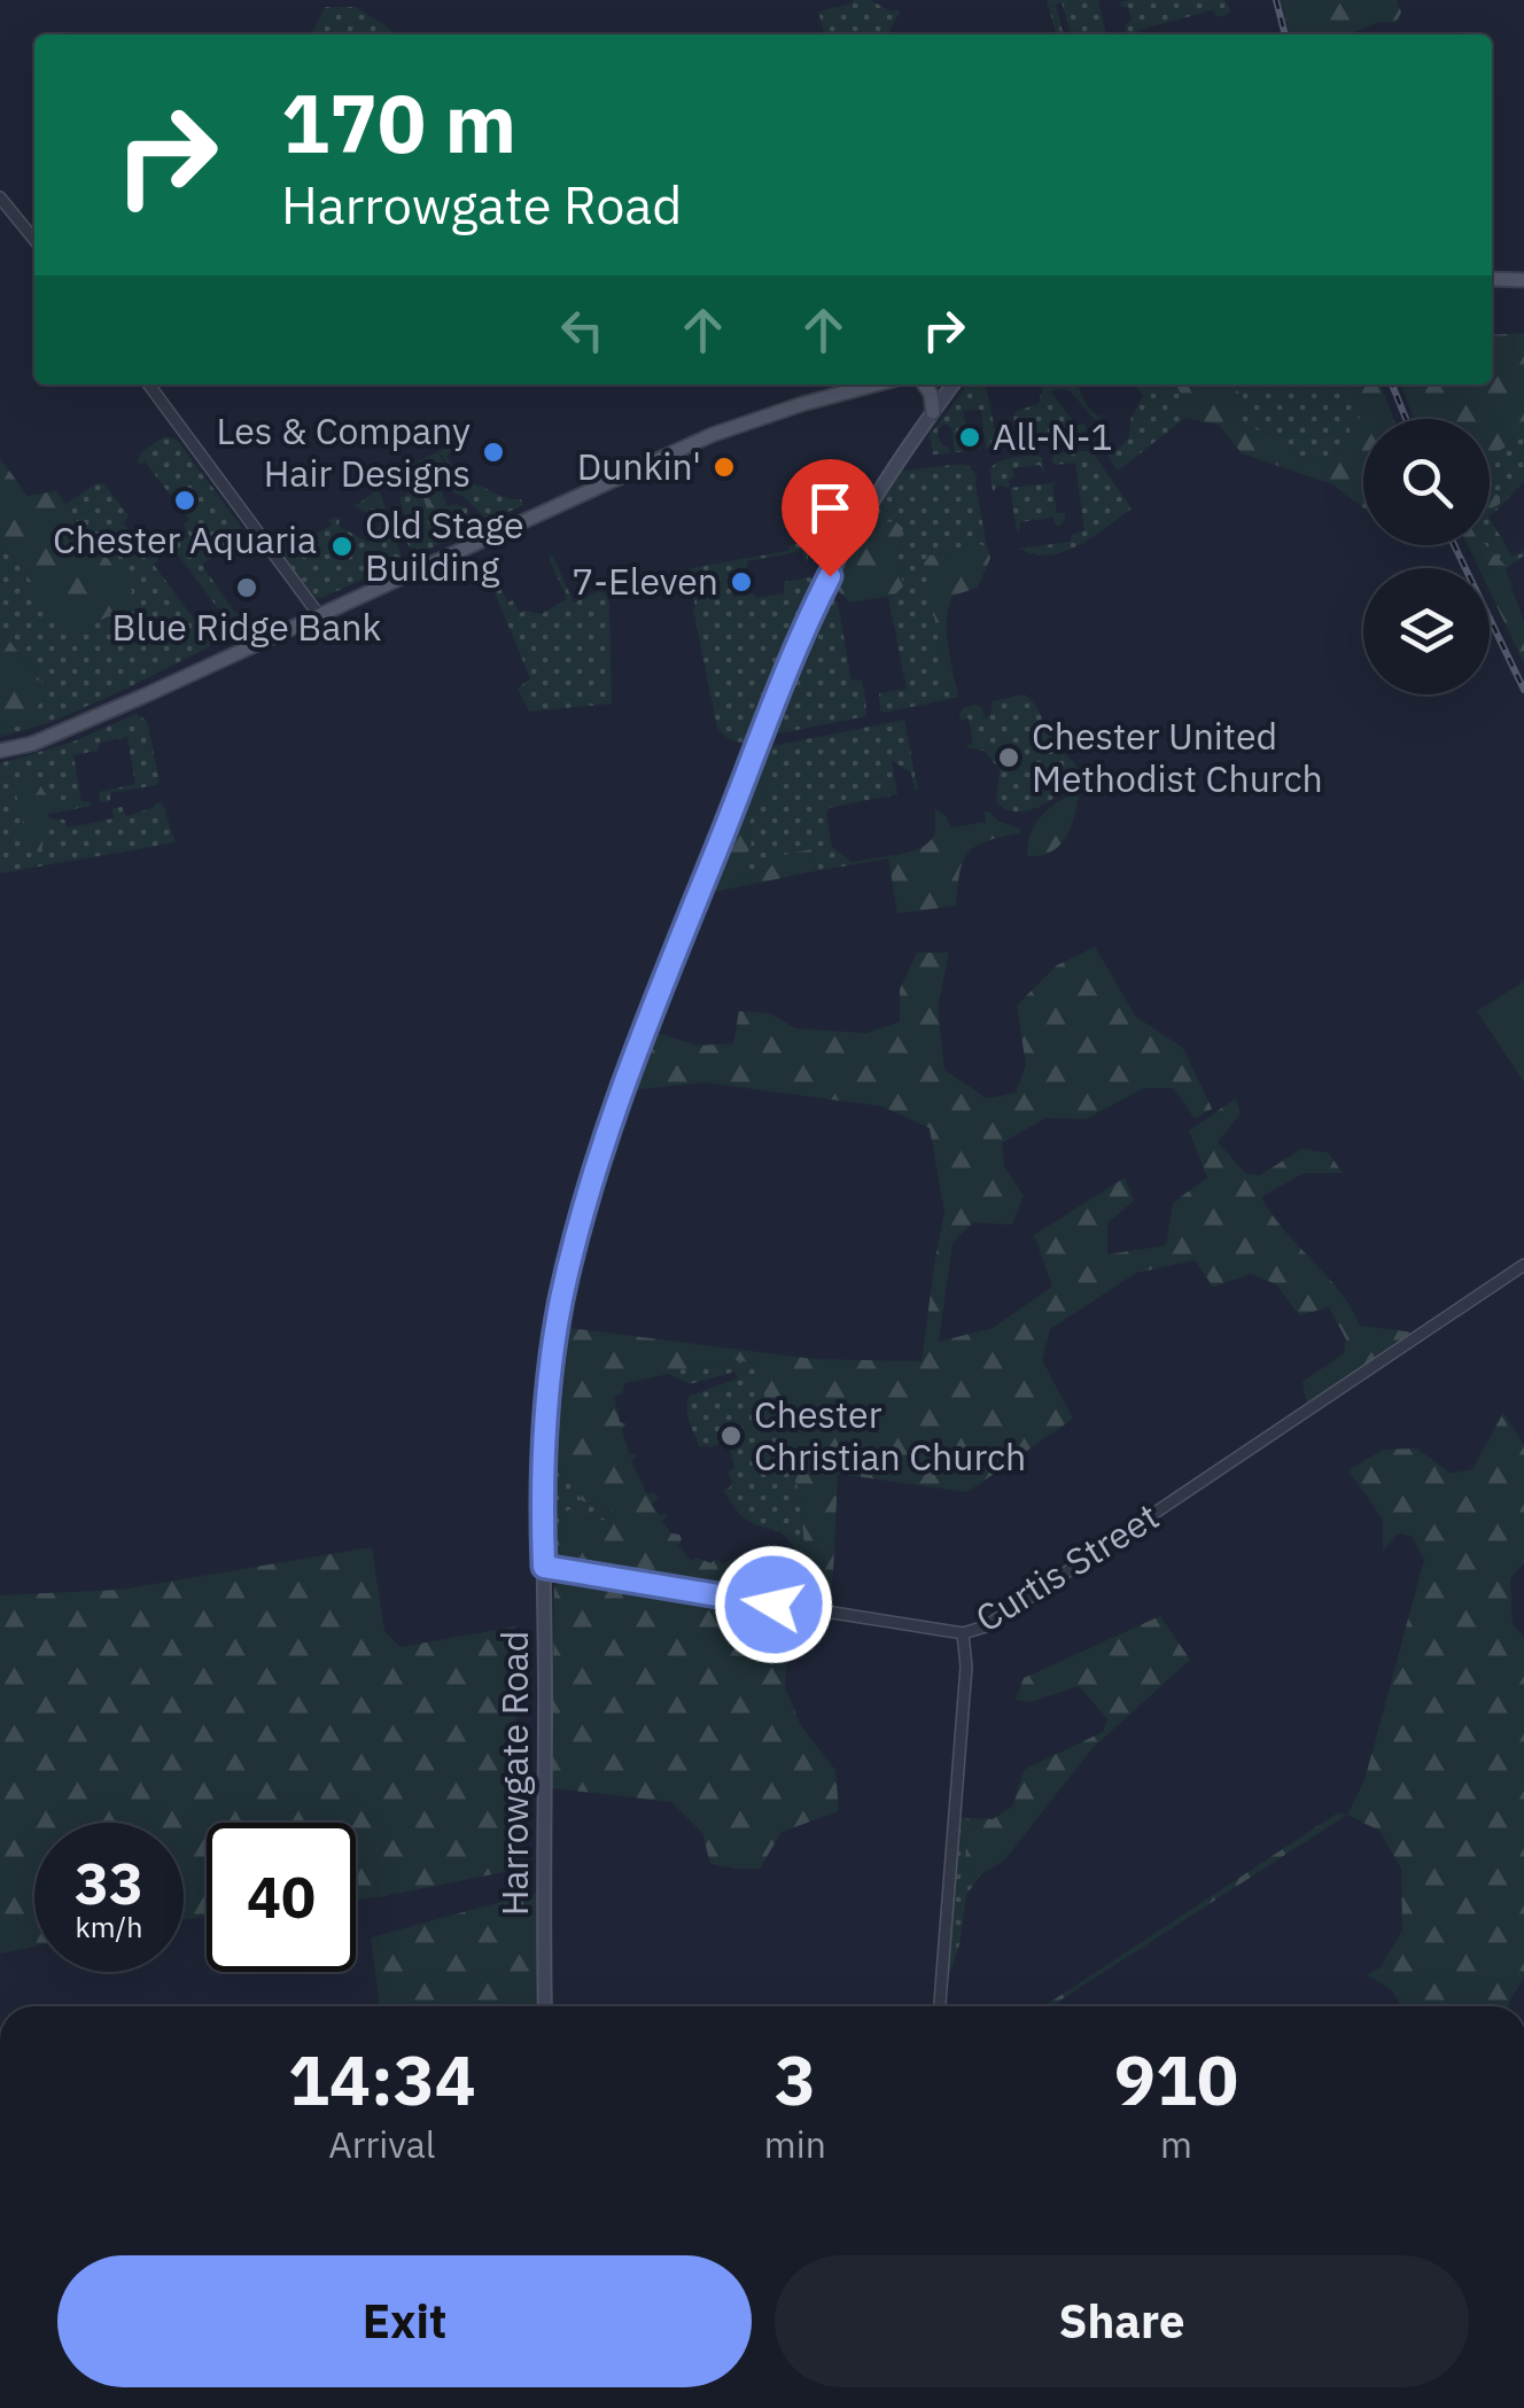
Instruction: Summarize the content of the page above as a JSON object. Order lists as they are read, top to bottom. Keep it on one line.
{"streets":{"main road":["Harrowgate Road"],"street":["Curtis Street"]},"crossings":[["Curtis Street","Harrowgate Road"]],"places":["All-N-1","Les & Company Hair Designs","Dunkin'","Chester Aquaria","Old Stage Building","7-Eleven","Blue Ridge Bank","Chester United Methodist Church","Chester Christian Church"],"page":{"turn":["170 m","Harrowgate Road"],"speed":"33 km/h","limit":"40","eta":["14:34","Arrival","3","min","910","m"],"buttons":["Exit","Share"]}}
